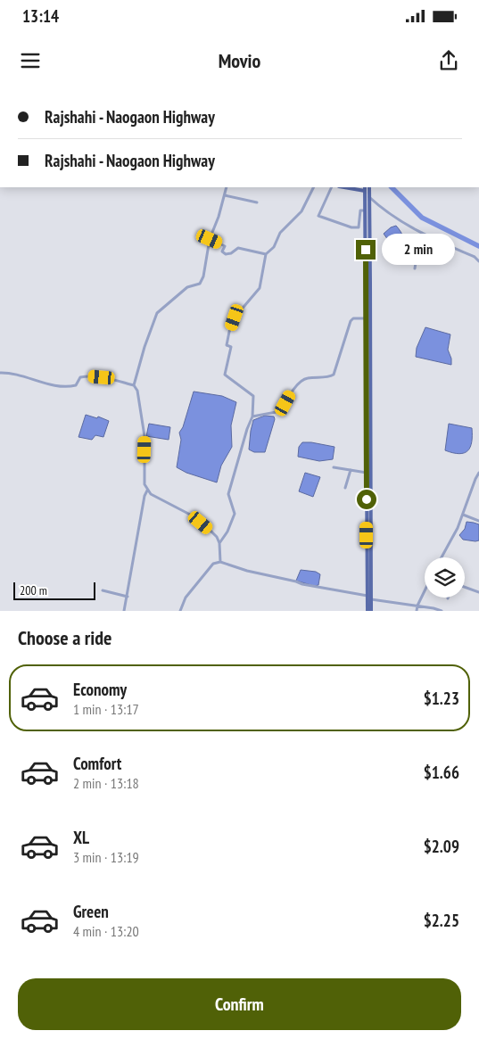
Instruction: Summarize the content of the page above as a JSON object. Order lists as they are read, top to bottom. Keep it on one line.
{"scale_bar":"200 m","page":{"status":"13:14","header":"Movio","banner":["Rajshahi - Naogaon Highway","Rajshahi - Naogaon Highway"],"bubble":"2 min","scale":"200 m","heading":"Choose a ride","list":[{"name":"Economy","note":"1 min · 13:17","value":"$1.23"},{"name":"Comfort","note":"2 min · 13:18","value":"$1.66"},{"name":"XL","note":"3 min · 13:19","value":"$2.09"},{"name":"Green","note":"4 min · 13:20","value":"$2.25"}],"buttons":"Confirm"}}
